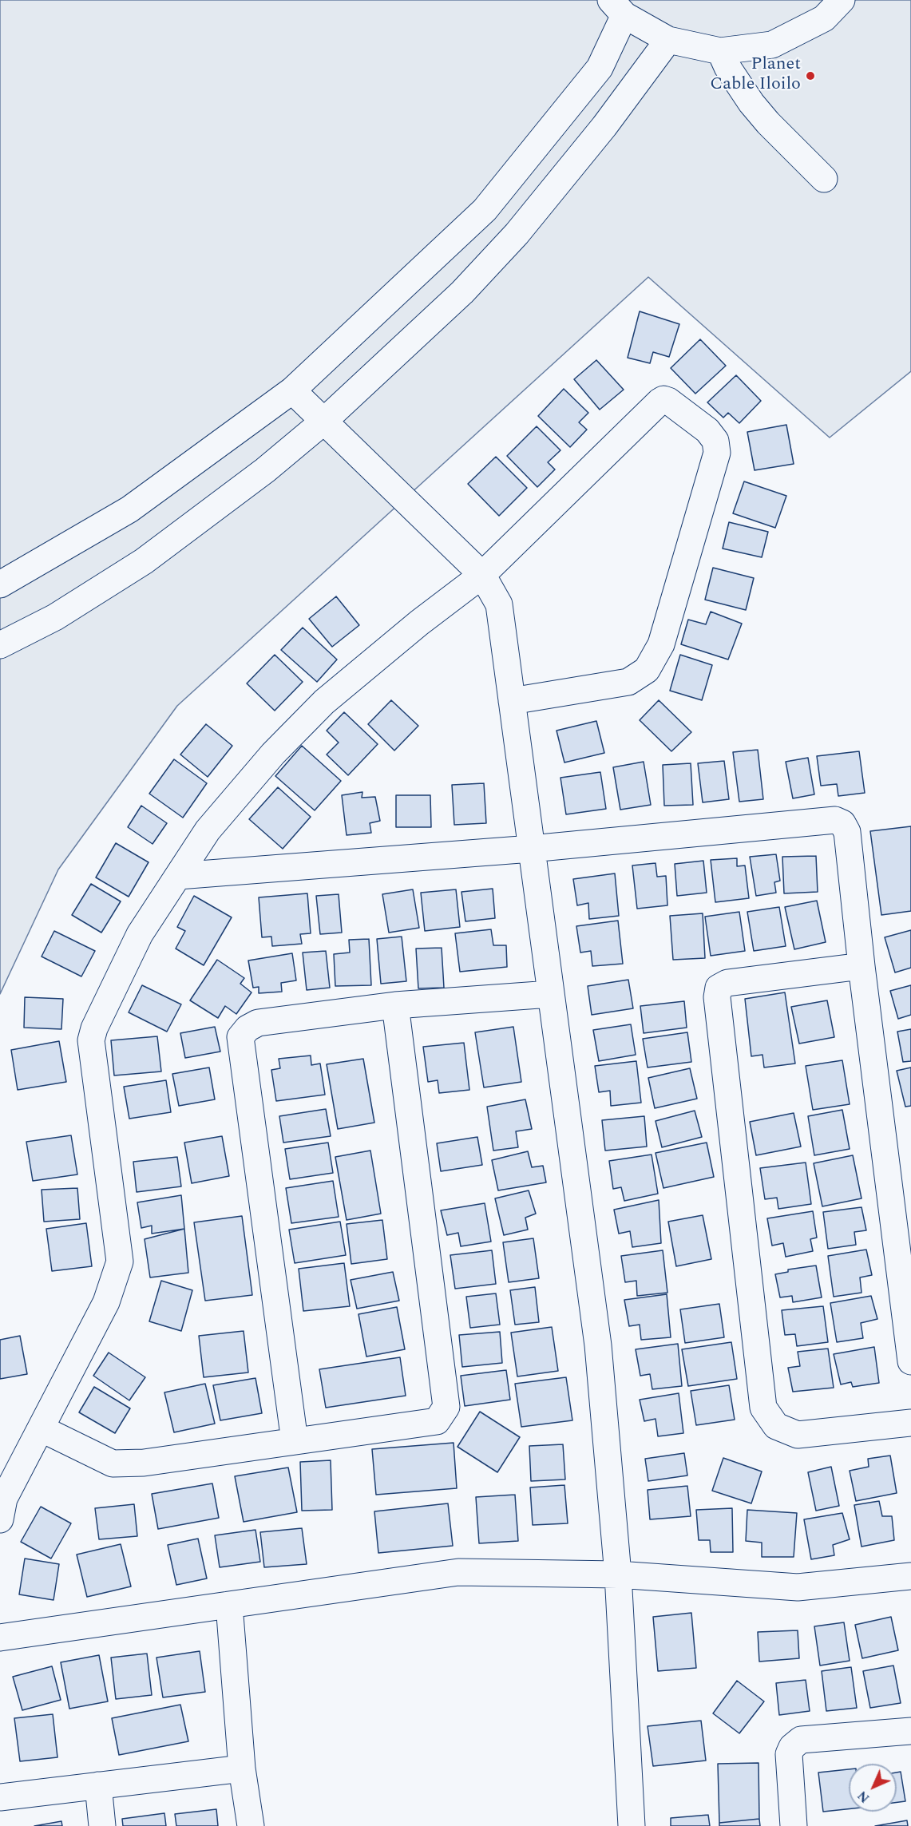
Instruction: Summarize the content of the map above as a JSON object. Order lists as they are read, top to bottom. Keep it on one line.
{"places":["Planet Cable Iloilo"],"north":"bottom left"}
